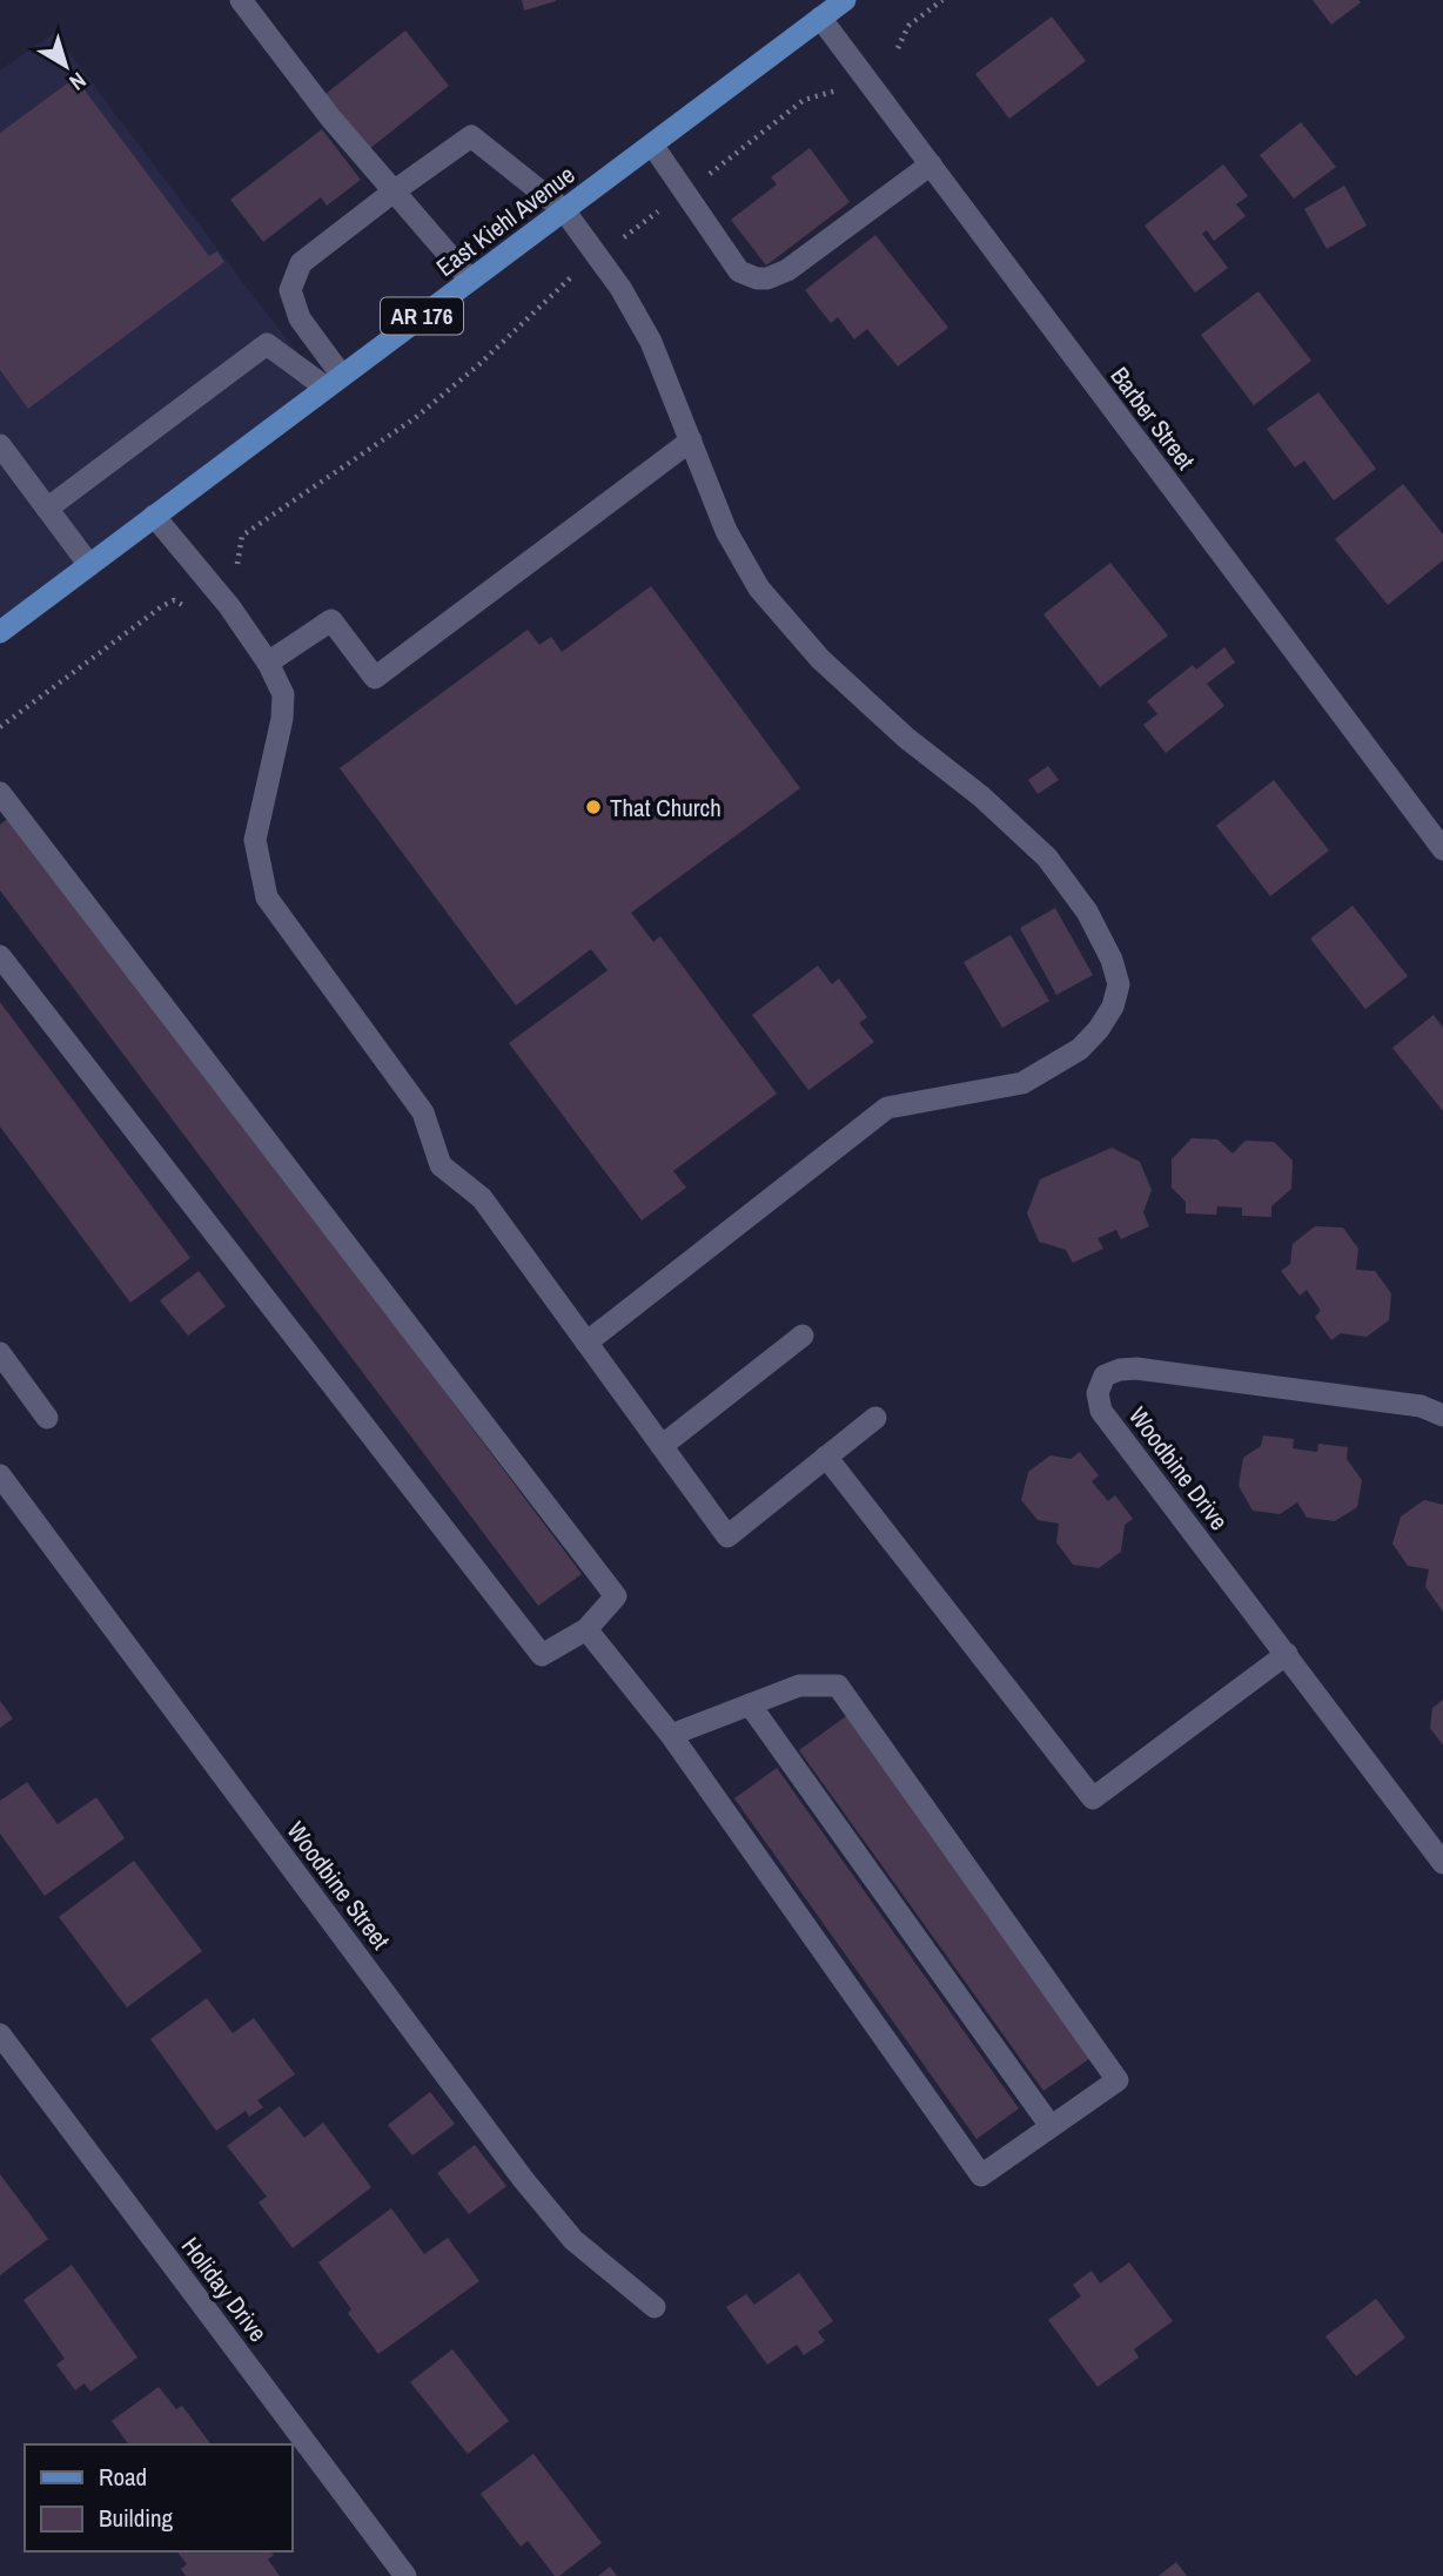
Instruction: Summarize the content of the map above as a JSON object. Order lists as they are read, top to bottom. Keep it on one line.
{"streets":{"main road":["East Kiehl Avenue","AR 176"],"street":["Barber Street","Woodbine Drive","Woodbine Street","Holiday Drive"]},"crossings":[["East Kiehl Avenue","Barber Street"]],"places":["That Church"],"legend":["Road","Building"],"north":"bottom right"}
